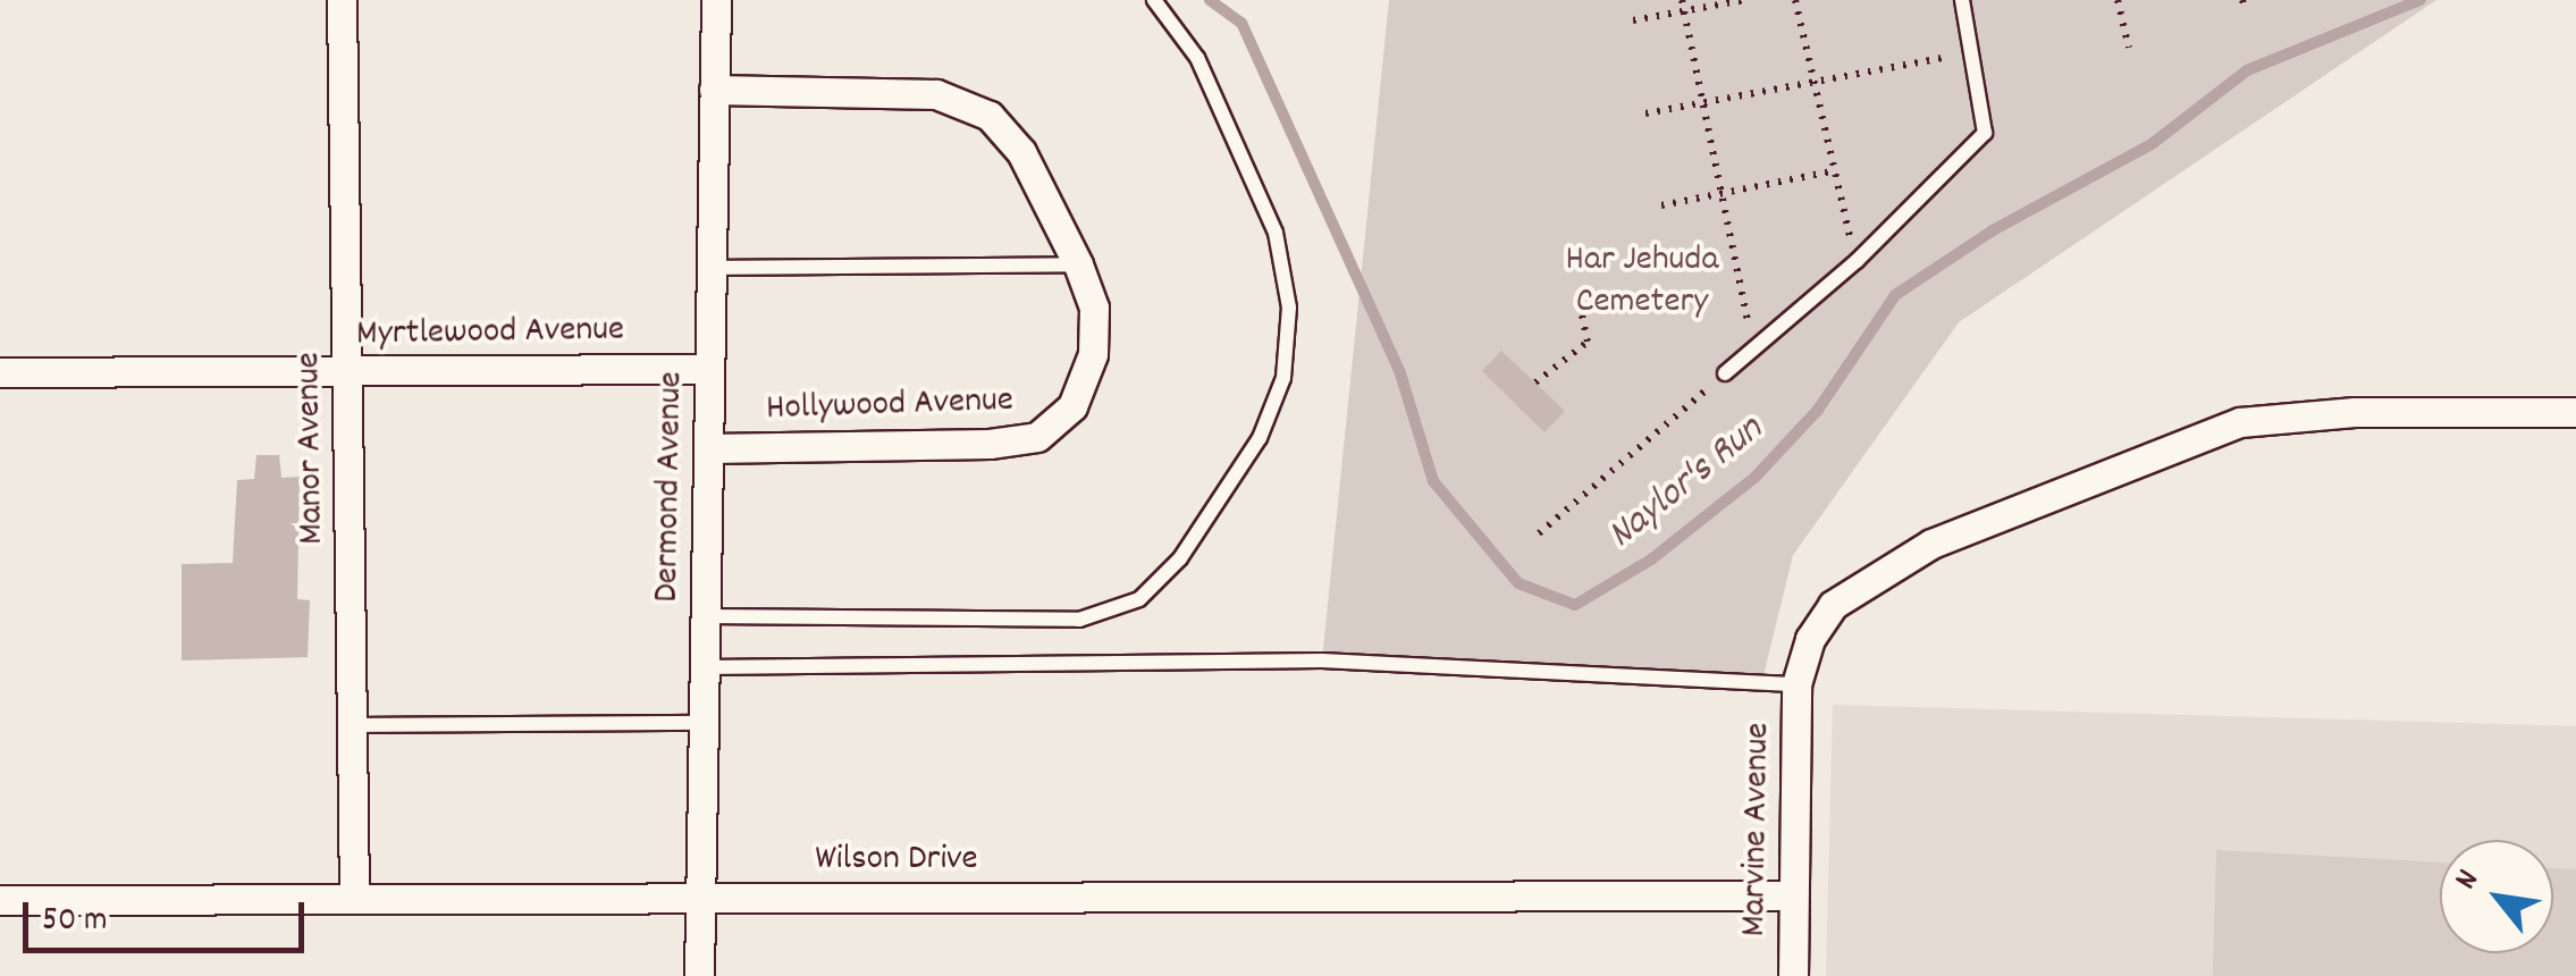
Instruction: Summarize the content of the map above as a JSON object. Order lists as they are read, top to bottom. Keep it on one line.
{"streets":{"street":["Myrtlewood Avenue","Hollywood Avenue","Manor Avenue","Dermond Avenue","Marvine Avenue","Wilson Drive"]},"crossings":[["Myrtlewood Avenue","Manor Avenue"],["Myrtlewood Avenue","Dermond Avenue"],["Hollywood Avenue","Dermond Avenue"],["Manor Avenue","Wilson Drive"],["Dermond Avenue","Wilson Drive"],["Marvine Avenue","Wilson Drive"]],"water":["Naylor's Run"],"parks":["Har Jehuda Cemetery"],"scale_bar":"50 m","north":"top left"}
